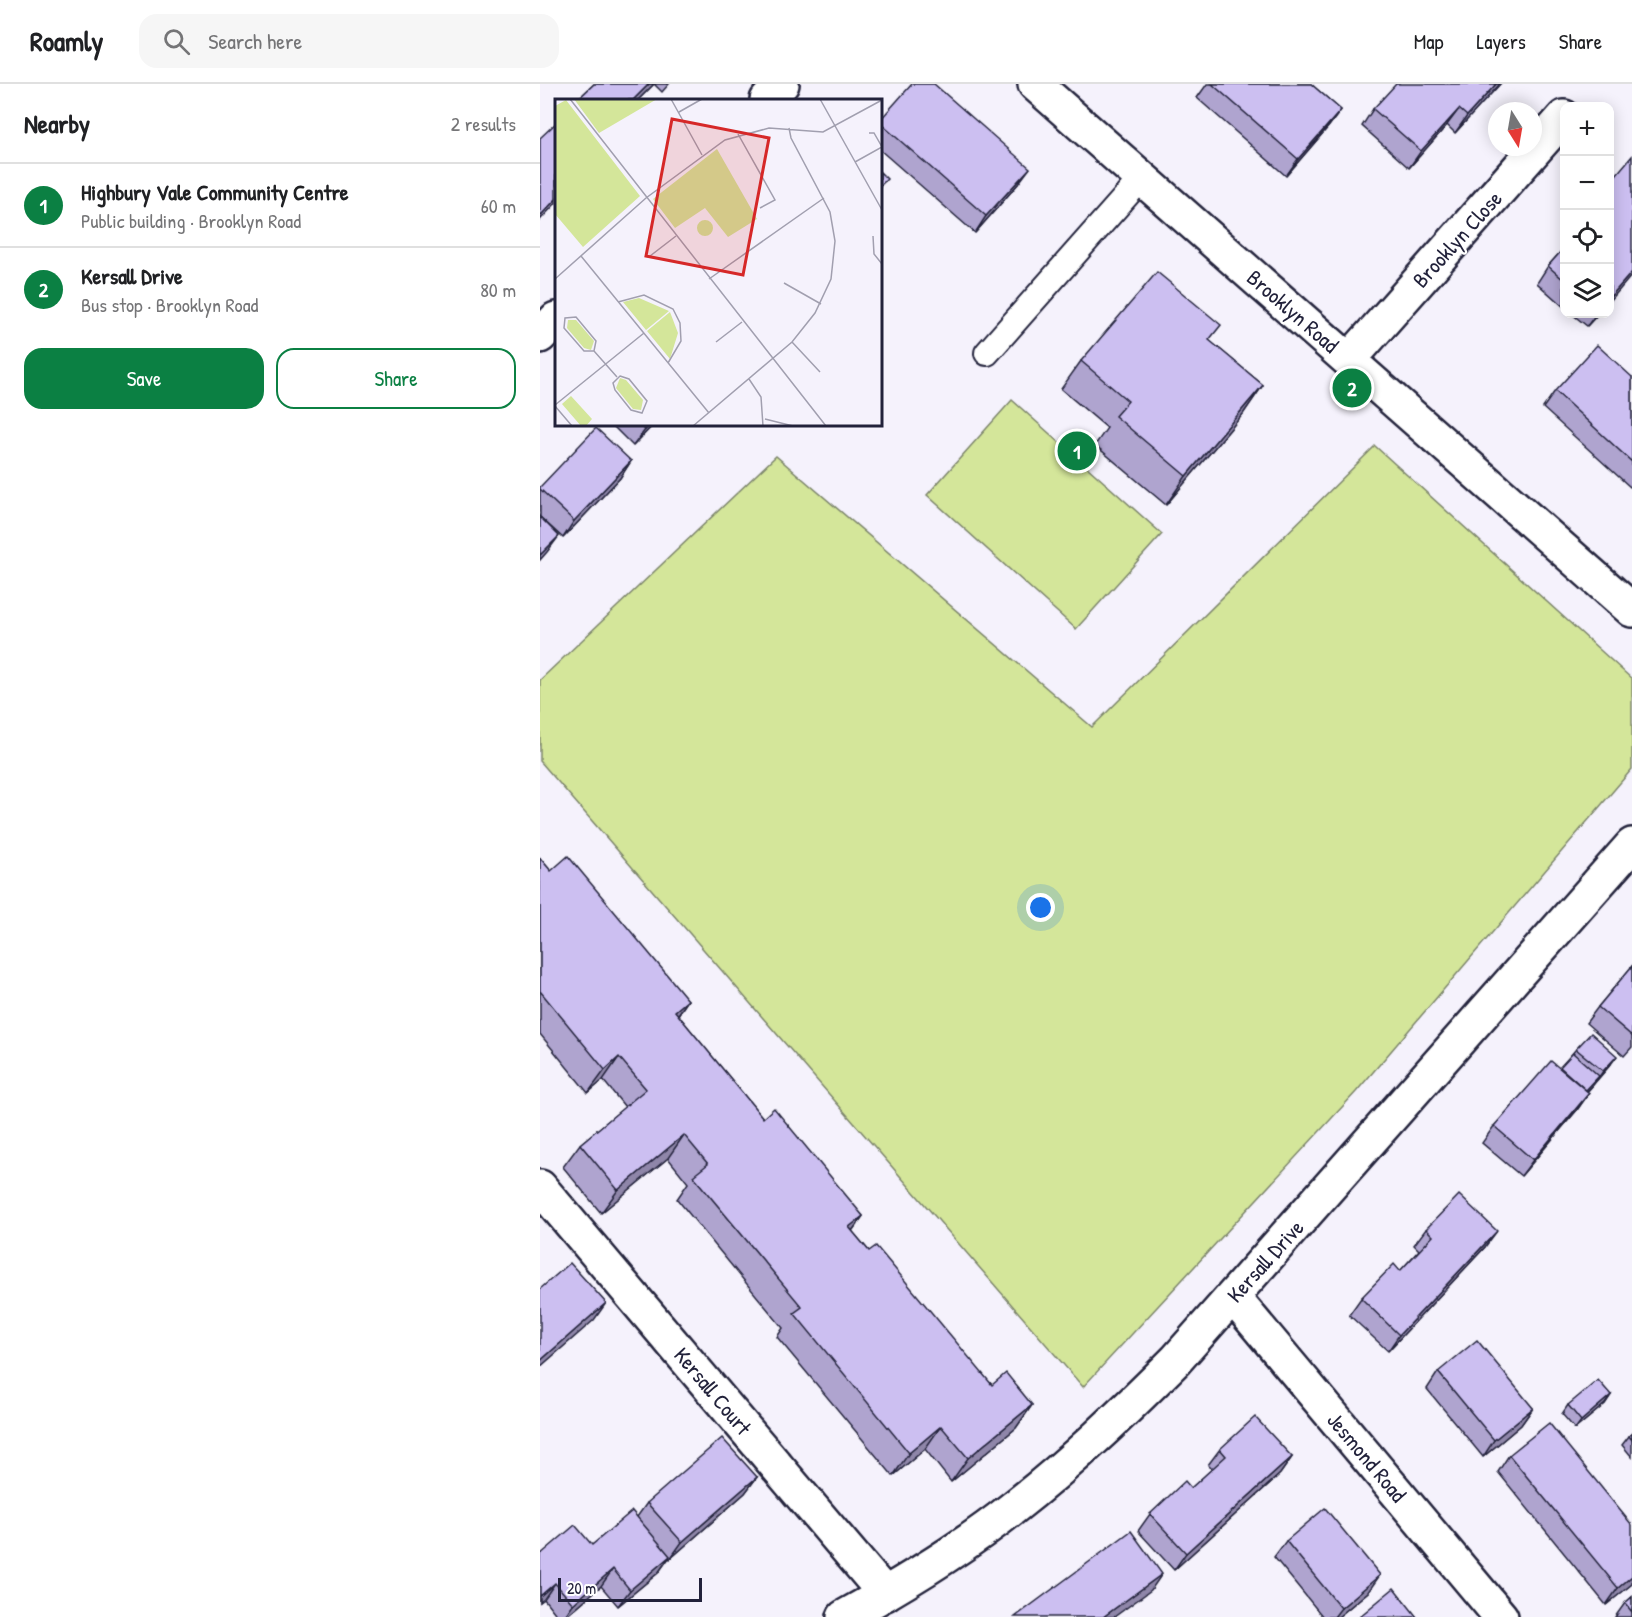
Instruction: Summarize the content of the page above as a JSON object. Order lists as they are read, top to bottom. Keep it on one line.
{"streets":{"street":["Brooklyn Close","Brooklyn Road","Kersall Drive","Kersall Court","Jesmond Road"]},"crossings":[["Brooklyn Close","Brooklyn Road"],["Kersall Drive","Kersall Court"],["Kersall Drive","Jesmond Road"]],"scale_bar":"20 m","north":"bottom","page":{"header":"Roamly","search":"Search here","nav":["Map","Layers","Share"],"heading":["Nearby","2 results"],"map_buttons":["+","−"],"list":[{"mark":"1","name":"Highbury Vale Community Centre","note":"Public building · Brooklyn Road","value":"60 m"},{"mark":"2","name":"Kersall Drive","note":"Bus stop · Brooklyn Road","value":"80 m"}],"buttons":["Save","Share"],"pins":["2","1"],"scale":"20 m"}}
